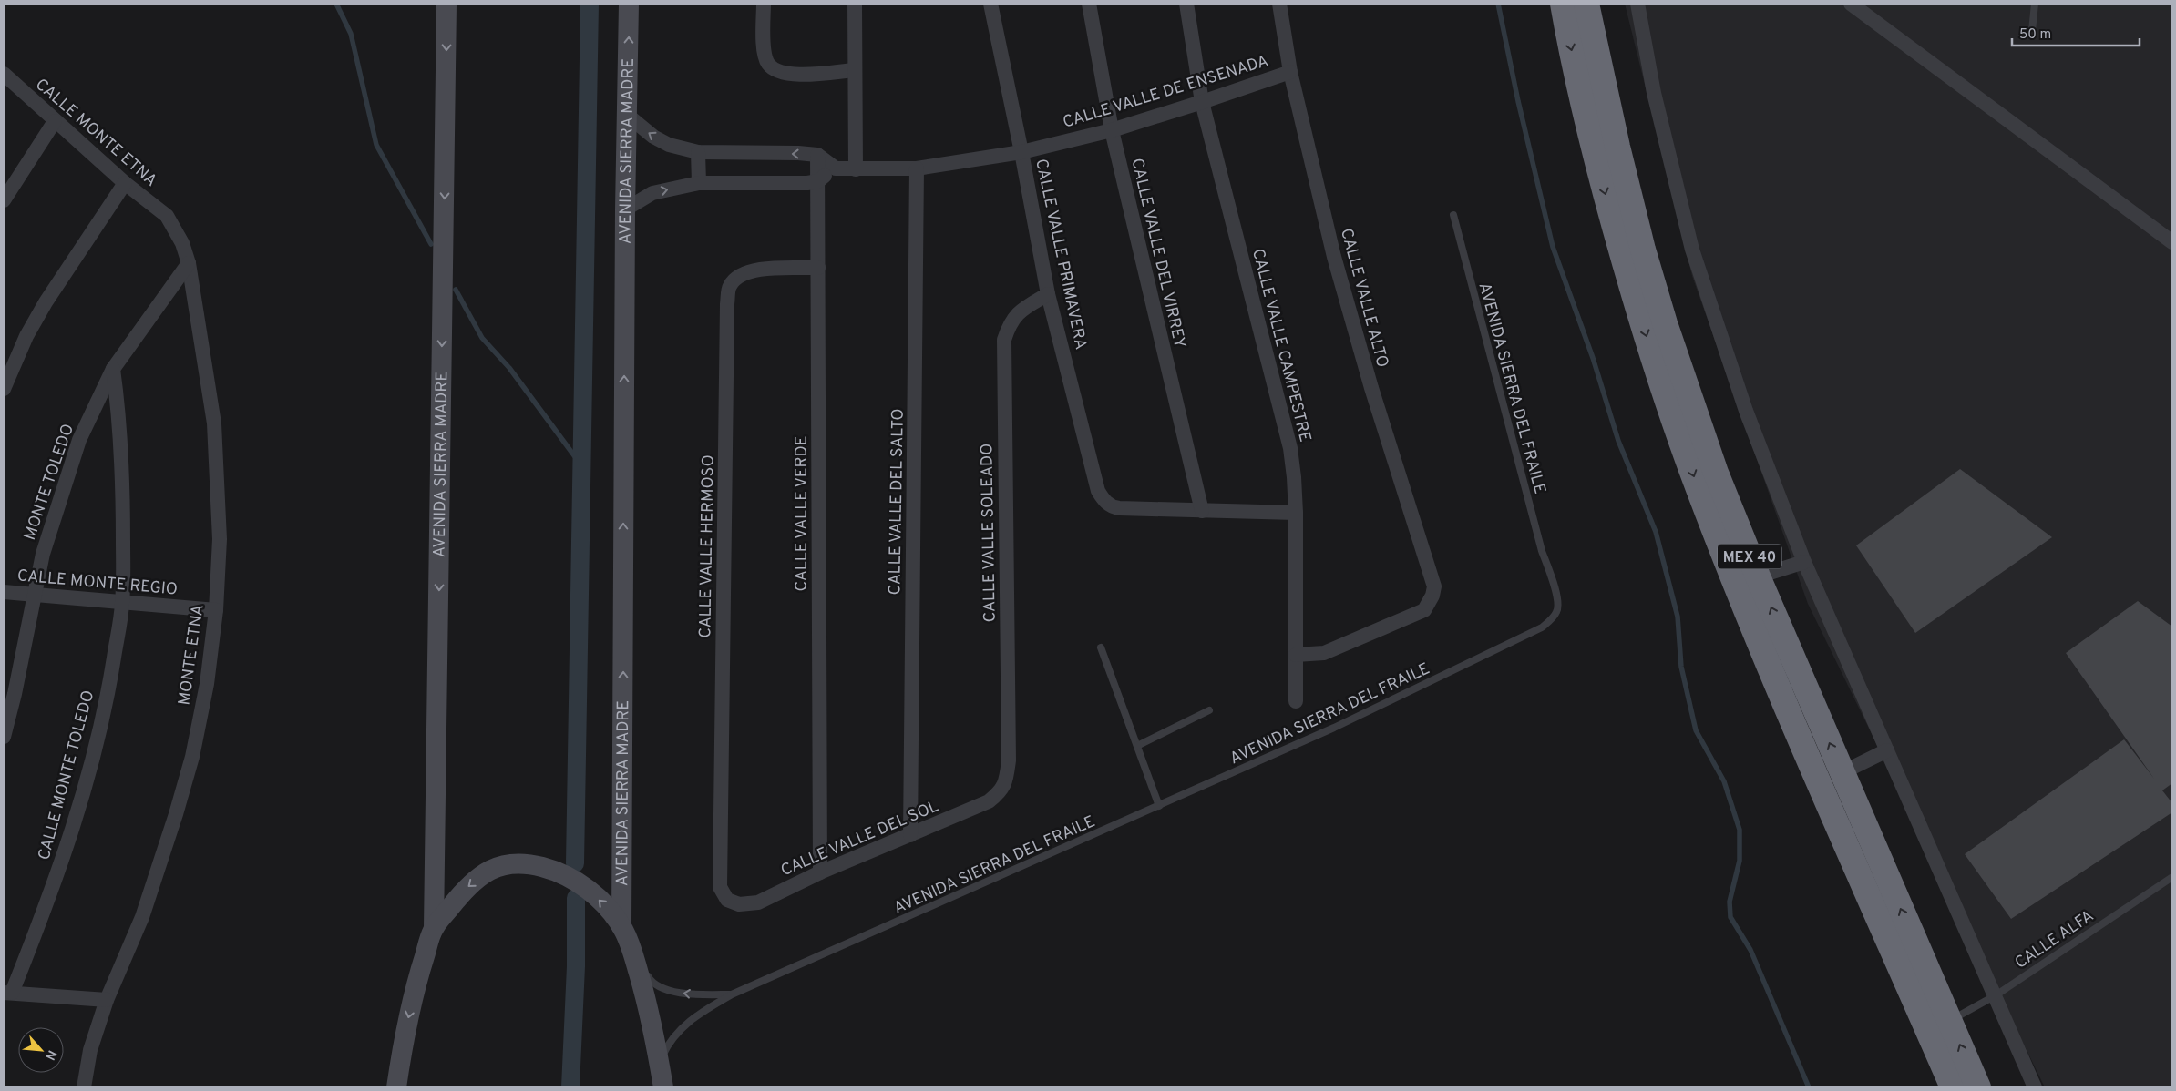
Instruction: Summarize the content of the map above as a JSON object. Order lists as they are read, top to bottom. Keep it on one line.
{"streets":{"highway":["MEX 40"],"street":["CALLE VALLE DE ENSENADA","CALLE MONTE ETNA","AVENIDA SIERRA MADRE","CALLE VALLE DEL VIRREY","CALLE VALLE PRIMAVERA","CALLE VALLE ALTO","CALLE VALLE CAMPESTRE","MONTE TOLEDO","CALLE VALLE DEL SALTO","CALLE VALLE VERDE","CALLE VALLE SOLEADO","CALLE VALLE HERMOSO","CALLE MONTE REGIO","MONTE ETNA","CALLE MONTE TOLEDO","CALLE VALLE DEL SOL"],"lane":["AVENIDA SIERRA DEL FRAILE","CALLE ALFA"]},"crossings":[["CALLE VALLE DE ENSENADA","CALLE VALLE DEL VIRREY"],["CALLE VALLE DE ENSENADA","CALLE VALLE PRIMAVERA"],["CALLE VALLE DE ENSENADA","CALLE VALLE ALTO"],["CALLE VALLE DE ENSENADA","CALLE VALLE CAMPESTRE"],["CALLE VALLE DE ENSENADA","CALLE VALLE DEL SALTO"],["CALLE MONTE ETNA","MONTE ETNA"],["AVENIDA SIERRA MADRE","AVENIDA SIERRA DEL FRAILE"],["CALLE VALLE DEL VIRREY","CALLE VALLE PRIMAVERA"],["CALLE VALLE PRIMAVERA","CALLE VALLE SOLEADO"],["CALLE VALLE ALTO","CALLE VALLE CAMPESTRE"],["MONTE TOLEDO","CALLE MONTE REGIO"],["MONTE TOLEDO","MONTE ETNA"],["MONTE TOLEDO","CALLE MONTE TOLEDO"],["CALLE VALLE DEL SALTO","CALLE VALLE DEL SOL"],["CALLE VALLE VERDE","CALLE VALLE HERMOSO"],["CALLE VALLE VERDE","CALLE VALLE DEL SOL"],["CALLE VALLE SOLEADO","CALLE VALLE DEL SOL"],["CALLE VALLE HERMOSO","CALLE VALLE DEL SOL"],["MEX 40","CALLE ALFA"],["CALLE MONTE REGIO","MONTE ETNA"],["CALLE MONTE REGIO","CALLE MONTE TOLEDO"]],"scale_bar":"50 m","north":"bottom right"}
